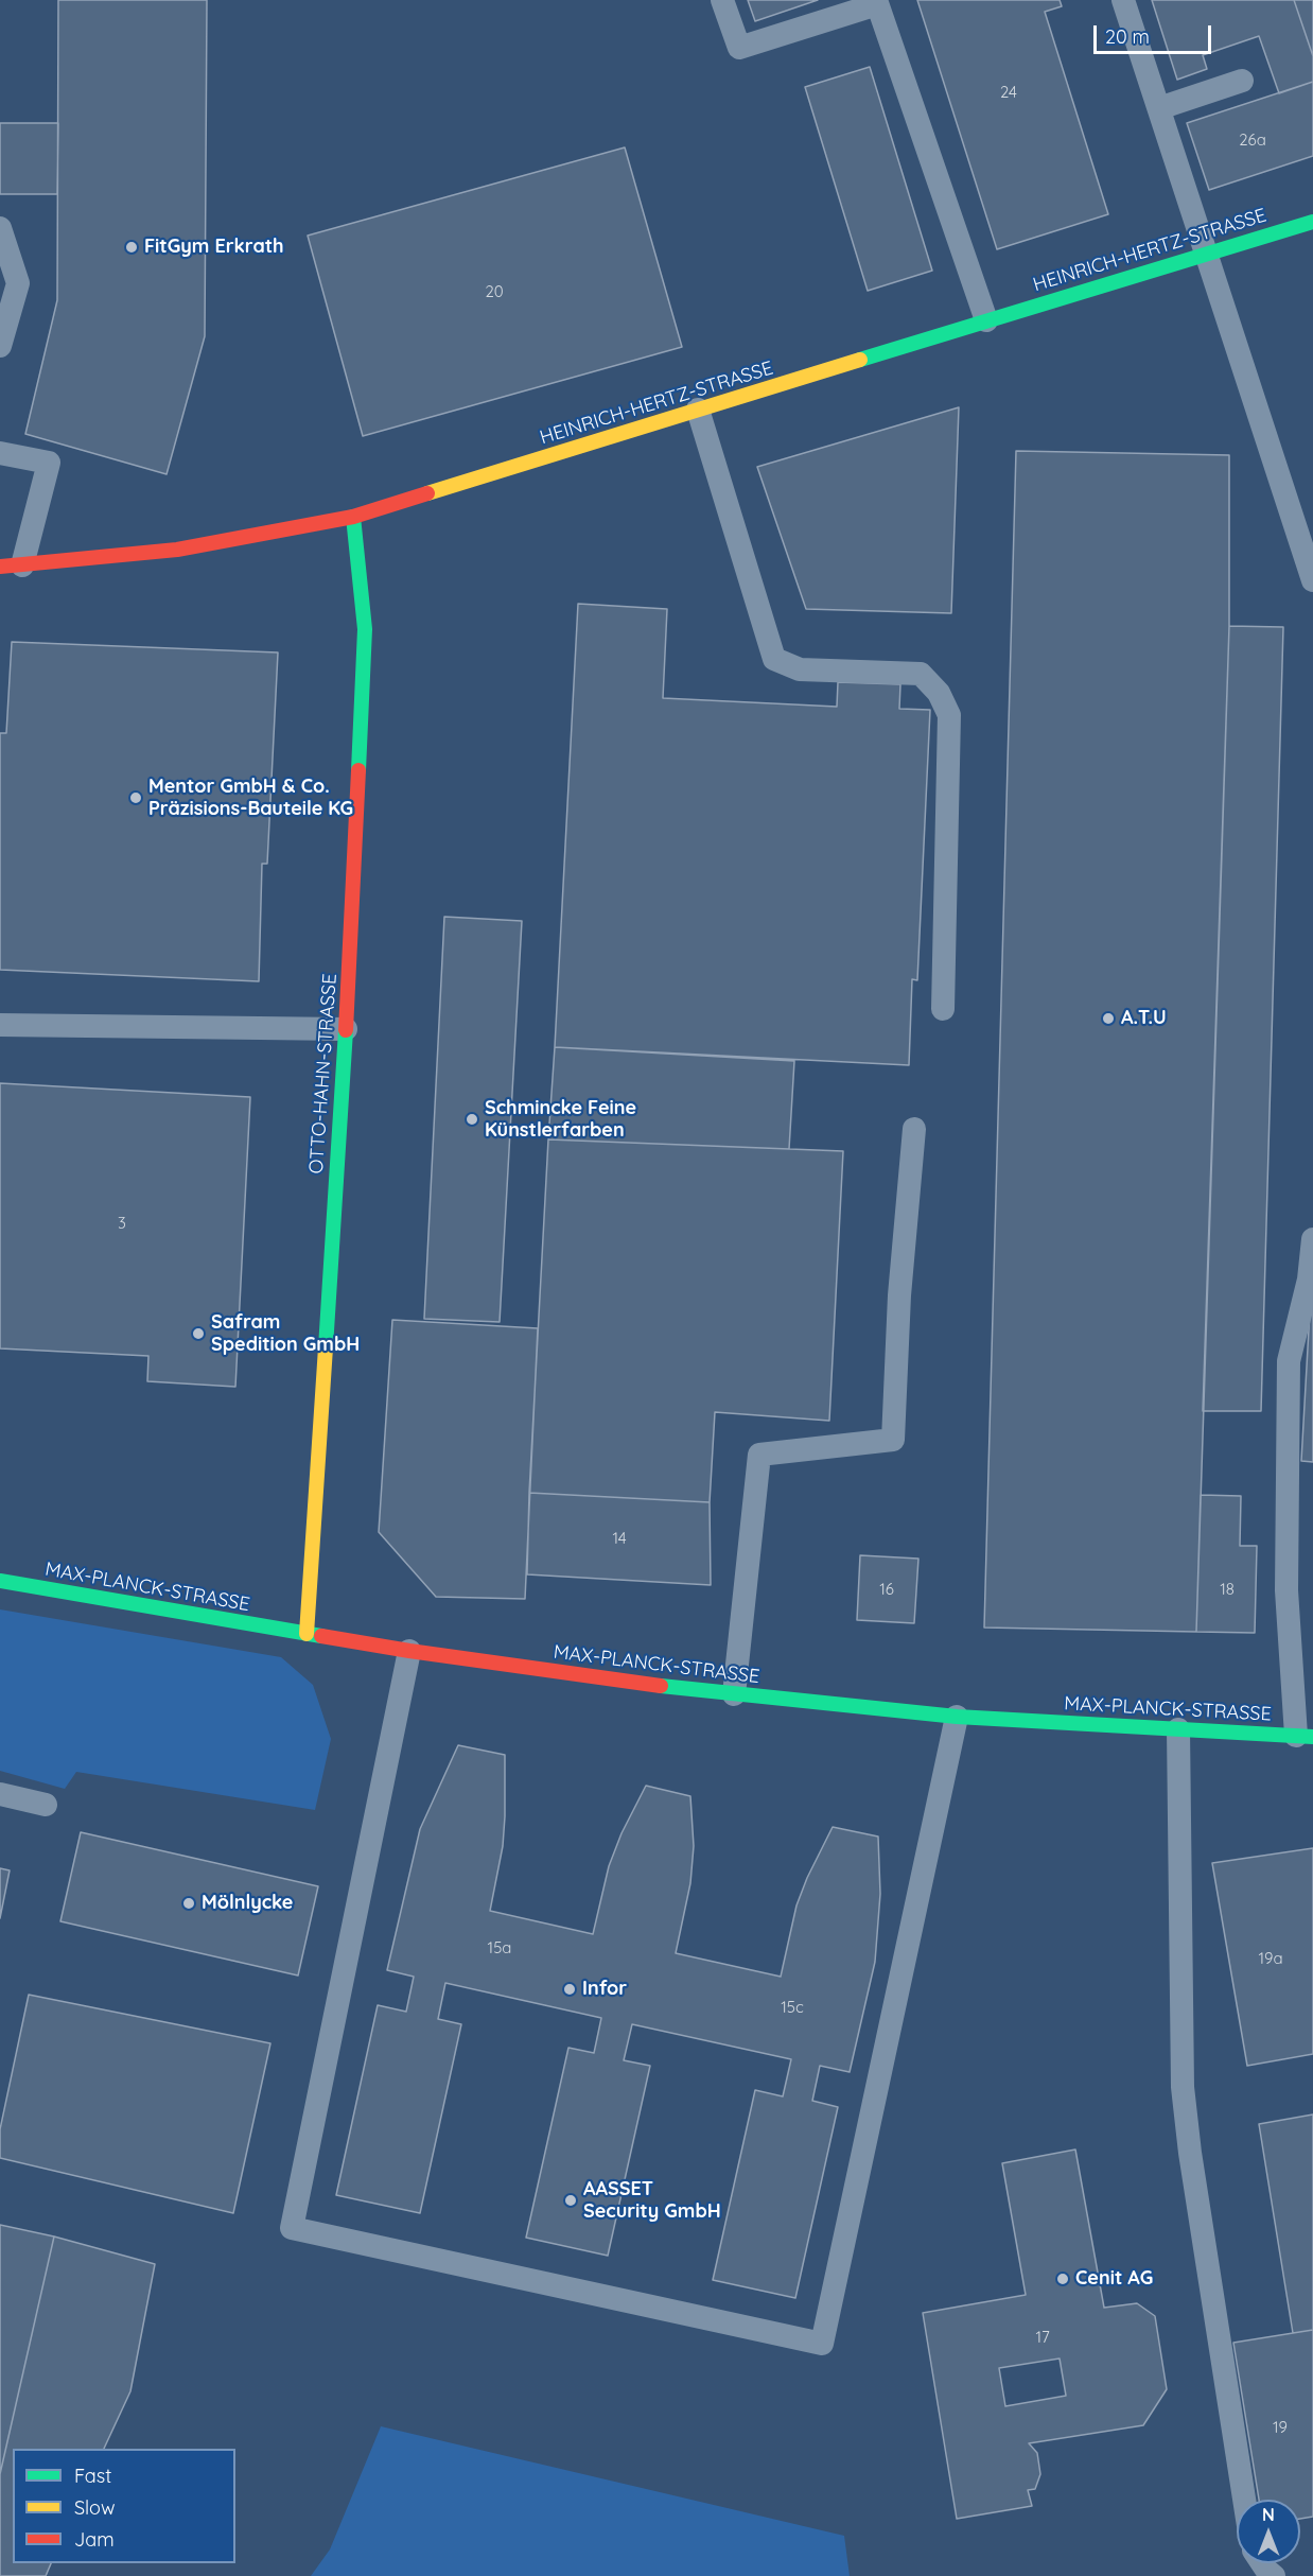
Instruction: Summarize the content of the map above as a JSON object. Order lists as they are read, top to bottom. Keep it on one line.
{"streets":{"street":["HEINRICH-HERTZ-STRASSE","OTTO-HAHN-STRASSE","MAX-PLANCK-STRASSE"]},"crossings":[["HEINRICH-HERTZ-STRASSE","OTTO-HAHN-STRASSE"],["OTTO-HAHN-STRASSE","MAX-PLANCK-STRASSE"]],"places":["FitGym Erkrath","Mentor GmbH & Co. Präzisions-Bauteile KG","A.T.U","Schmincke Feine Künstlerfarben","Safram Spedition GmbH","Mölnlycke","Infor","AASSET Security GmbH","Cenit AG"],"house_numbers":["24","26a","20","3","14","16","18","15a","19a","15c","17","19"],"legend":["Fast","Slow","Jam"],"scale_bar":"20 m","north":"top"}
